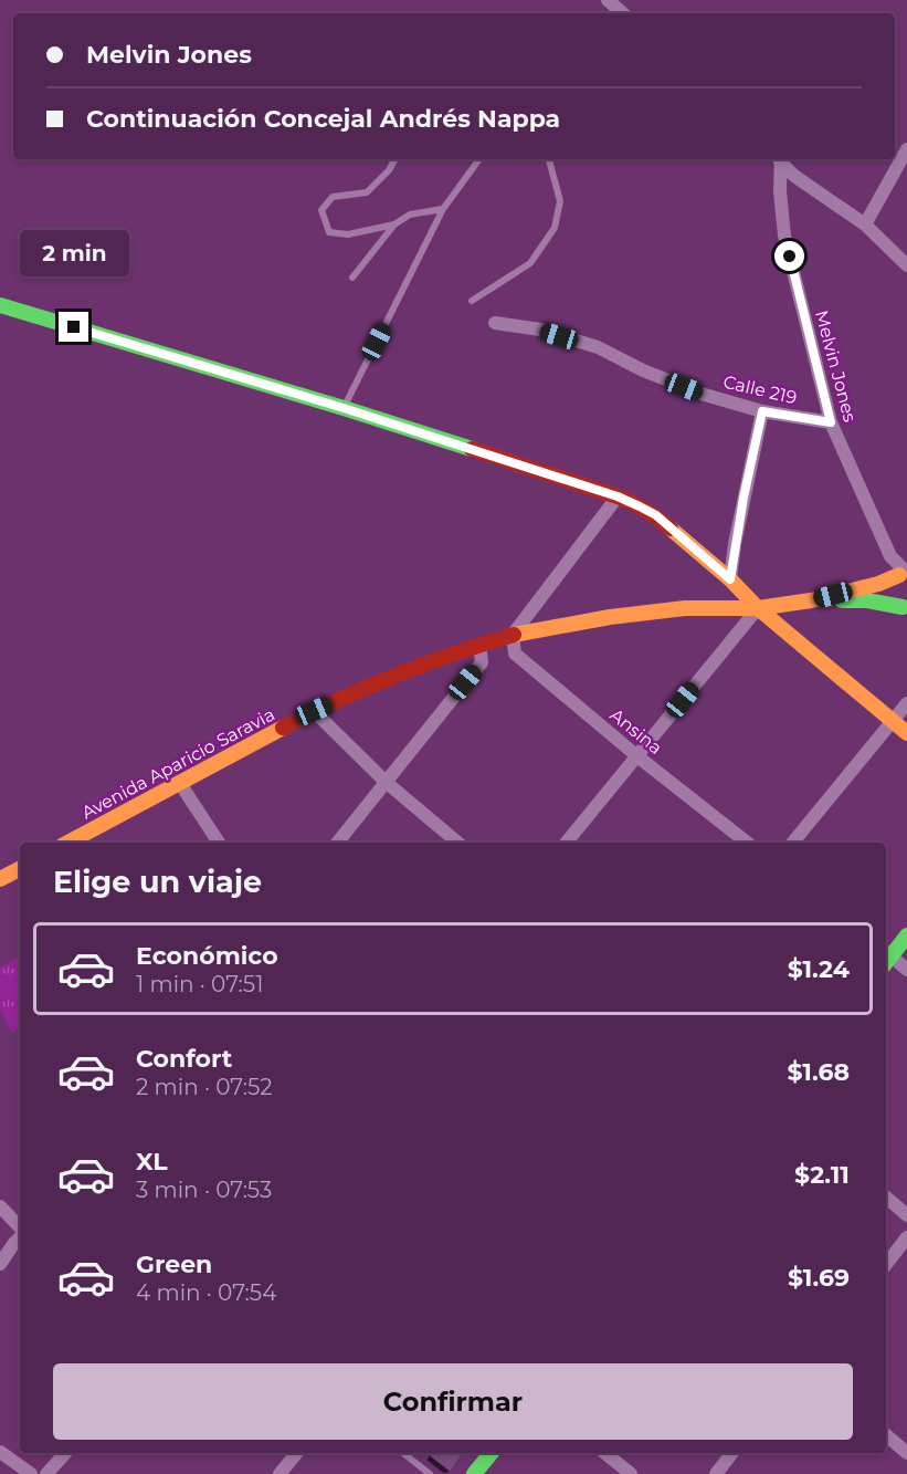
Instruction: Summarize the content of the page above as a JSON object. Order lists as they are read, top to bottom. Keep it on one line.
{"streets":{"main road":["Avenida Aparicio Saravia"],"street":["Melvin Jones","Calle 219","Ansina"]},"crossings":[["Melvin Jones","Calle 219"],["Melvin Jones","Avenida Aparicio Saravia"],["Ansina","Avenida Aparicio Saravia"]],"page":{"banner":["Melvin Jones","Continuación Concejal Andrés Nappa"],"bubble":"2 min","heading":"Elige un viaje","list":[{"name":"Económico","note":"1 min · 07:51","value":"$1.24"},{"name":"Confort","note":"2 min · 07:52","value":"$1.68"},{"name":"XL","note":"3 min · 07:53","value":"$2.11"},{"name":"Green","note":"4 min · 07:54","value":"$1.69"}],"buttons":"Confirmar"}}
